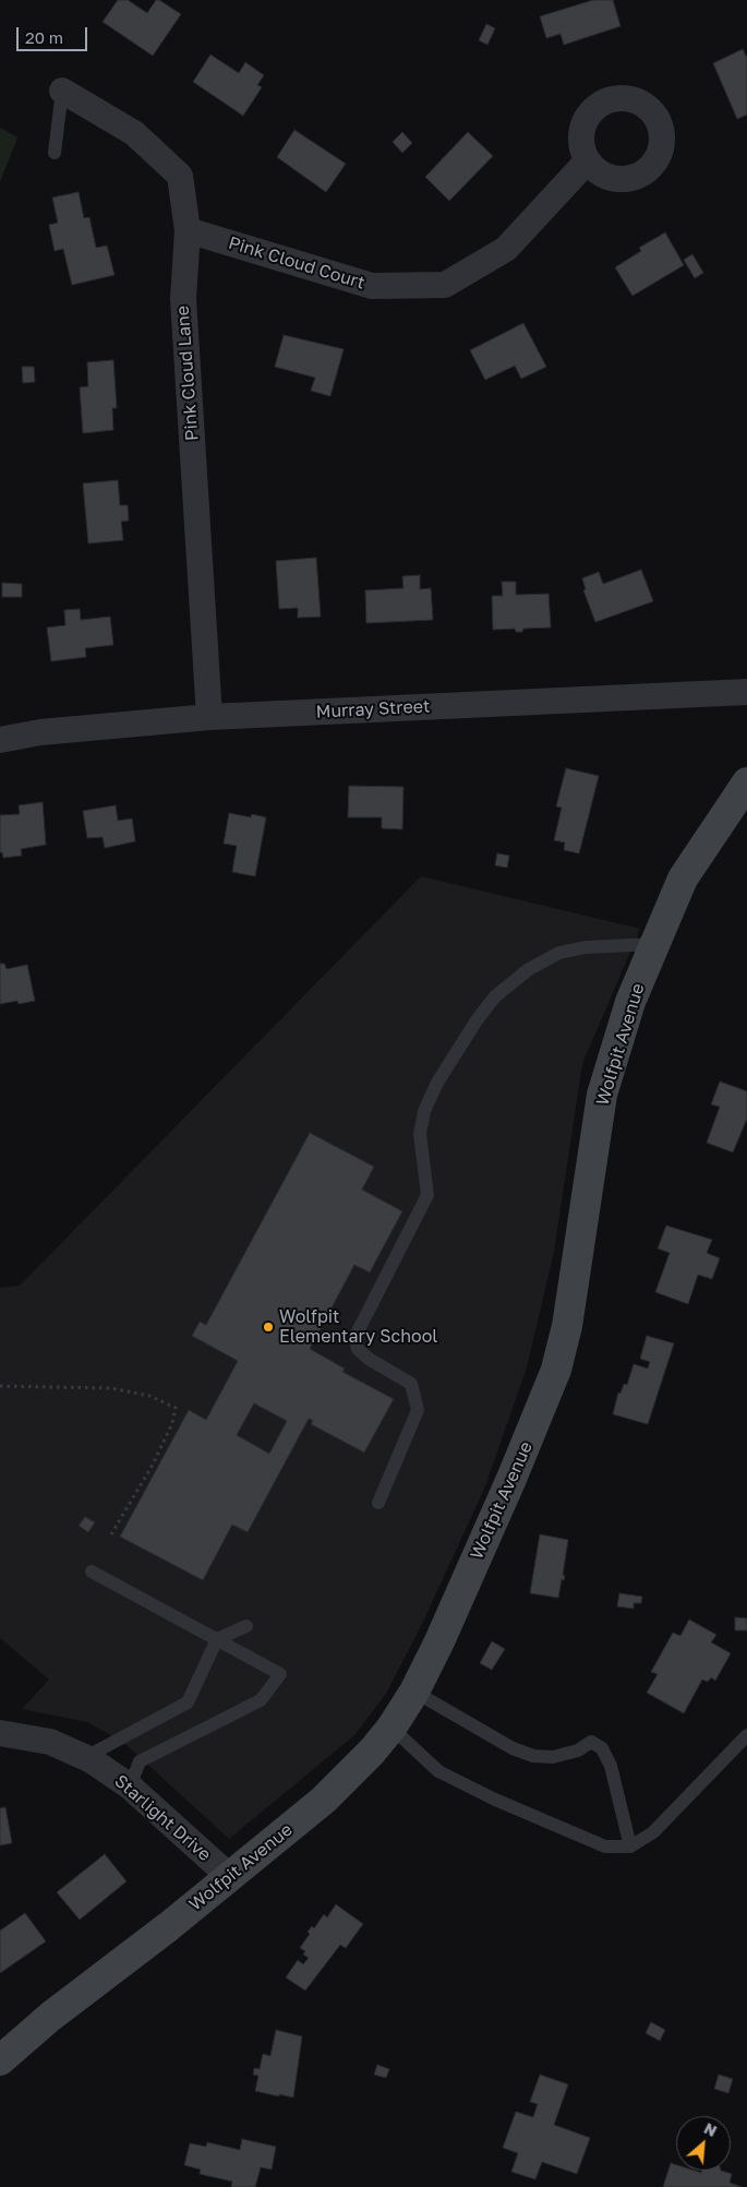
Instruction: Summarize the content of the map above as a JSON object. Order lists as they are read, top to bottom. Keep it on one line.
{"streets":{"street":["Pink Cloud Court","Pink Cloud Lane","Murray Street","Wolfpit Avenue","Starlight Drive"]},"crossings":[["Pink Cloud Court","Pink Cloud Lane"],["Pink Cloud Lane","Murray Street"],["Wolfpit Avenue","Starlight Drive"]],"places":["Wolfpit Elementary School"],"scale_bar":"20 m","north":"top right"}
